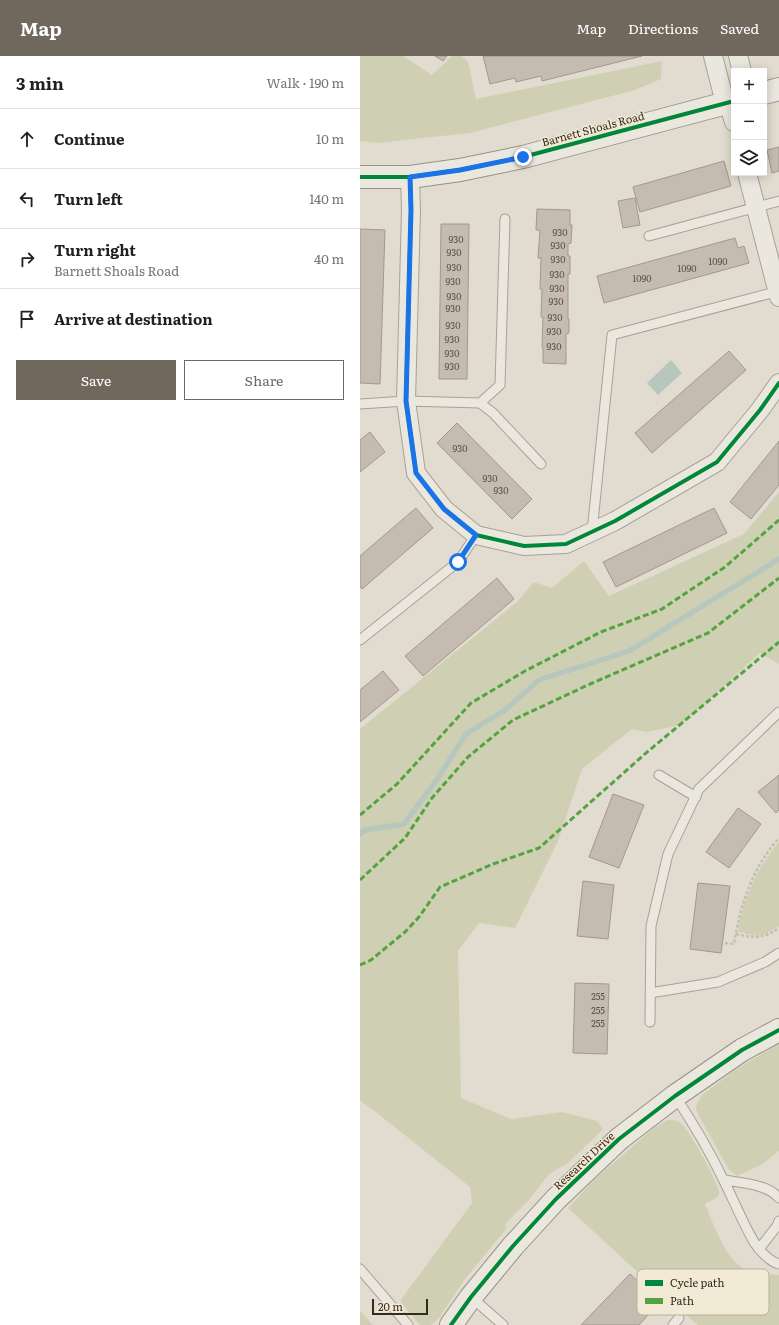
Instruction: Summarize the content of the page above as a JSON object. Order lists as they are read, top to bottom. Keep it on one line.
{"streets":{"street":["Barnett Shoals Road","Research Drive"]},"house_numbers":["930","930","930","930","930","1090","930","1090","930","1090","930","930","930","930","930","930","930","930","930","930","930","930","930","930","930","255","255","255"],"legend":["Cycle path","Path"],"scale_bar":"20 m","page":{"header":"Map","nav":["Map","Directions","Saved"],"heading":["3 min","Walk · 190 m"],"map_buttons":["+","−"],"list":[["Continue","10 m"],["Turn left","140 m"],["Turn right","Barnett Shoals Road","40 m"],"Arrive at destination"],"buttons":["Save","Share"],"scale":"20 m"}}
